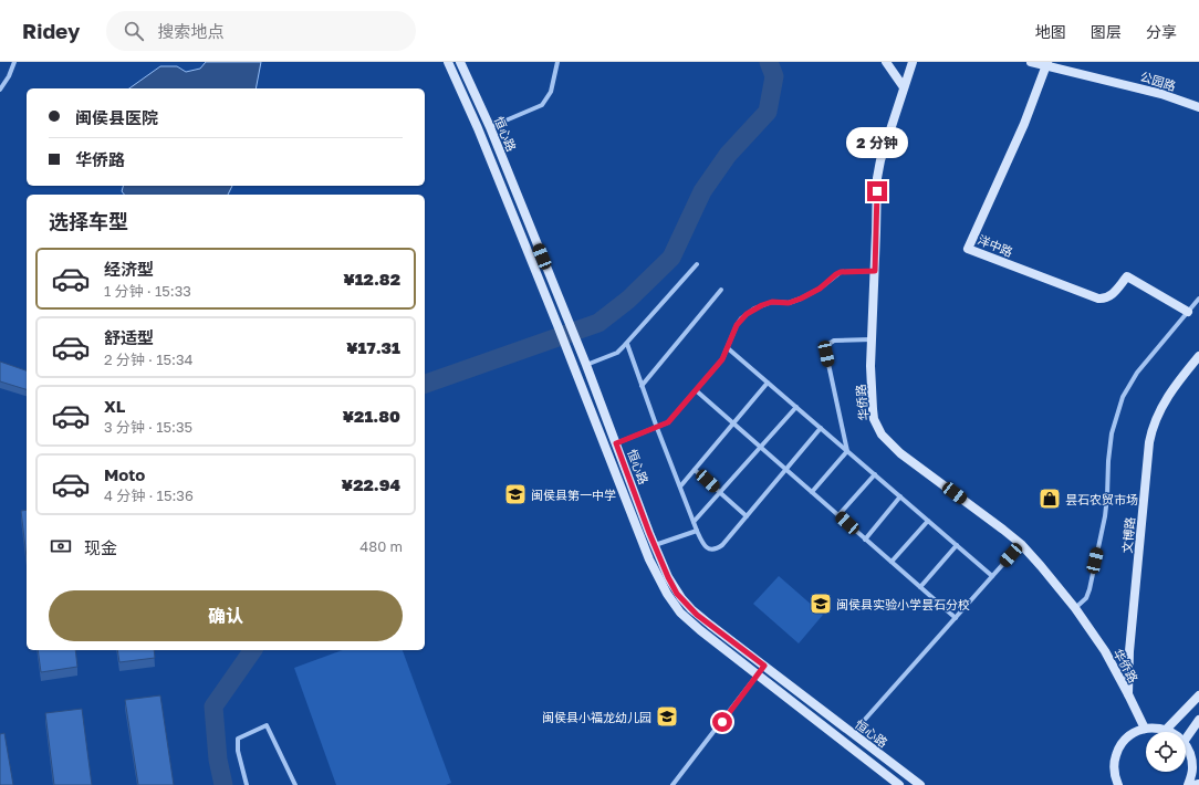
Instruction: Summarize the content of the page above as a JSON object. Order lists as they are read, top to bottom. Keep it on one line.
{"streets":{"main road":["公园路","恒心路","洋中路","华侨路","文博路"]},"crossings":[["公园路","洋中路"],["华侨路","文博路"]],"places":{"school or university":["闽侯县第一中学","闽侯县实验小学昙石分校","闽侯县小福龙幼儿园"],"shop":["昙石农贸市场"]},"page":{"header":"Ridey","search":"搜索地点","nav":["地图","图层","分享"],"banner":["闽侯县医院","华侨路"],"bubble":"2 分钟","heading":"选择车型","list":[{"name":"经济型","note":"1 分钟 · 15:33","value":"¥12.82"},{"name":"舒适型","note":"2 分钟 · 15:34","value":"¥17.31"},{"name":"XL","note":"3 分钟 · 15:35","value":"¥21.80"},{"name":"Moto","note":"4 分钟 · 15:36","value":"¥22.94"}],"pay":["现金","480 m"],"buttons":"确认"}}
